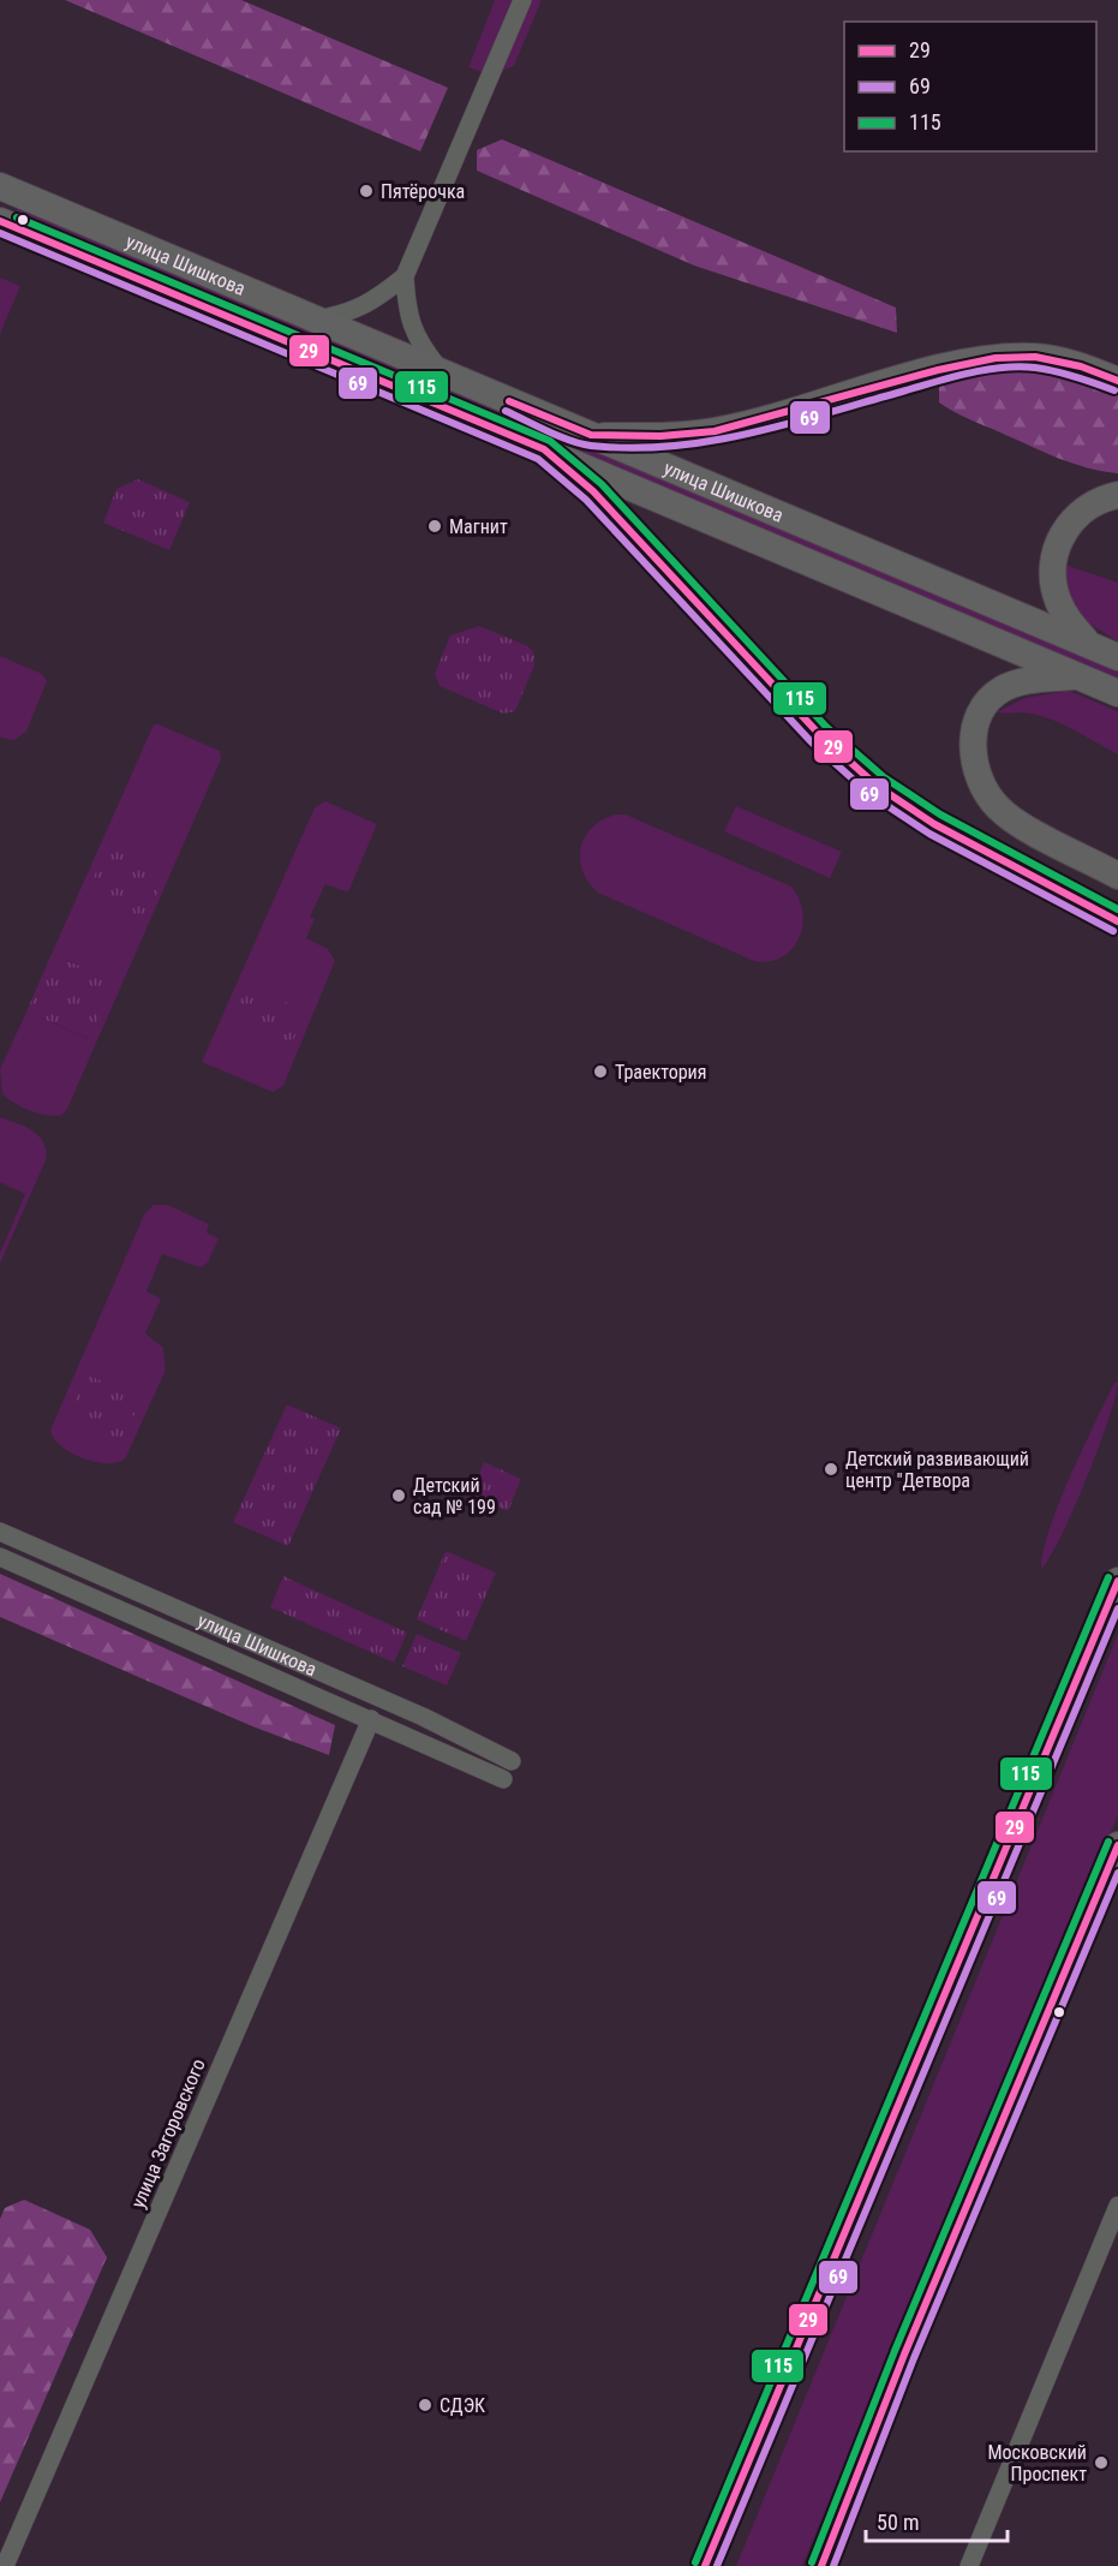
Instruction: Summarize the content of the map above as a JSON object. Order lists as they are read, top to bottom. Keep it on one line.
{"streets":{"main road":["улица Шишкова"],"street":["улица Загоровского"]},"crossings":[["улица Шишкова","улица Загоровского"]],"places":["Пятёрочка","Магнит","Траектория","Детский развивающий центр \"Детвора","Детский сад № 199","СДЭК","Московский Проспект"],"lines":["transit line 115","transit line 29","transit line 69"],"legend":["29","69","115"],"scale_bar":"50 m"}
